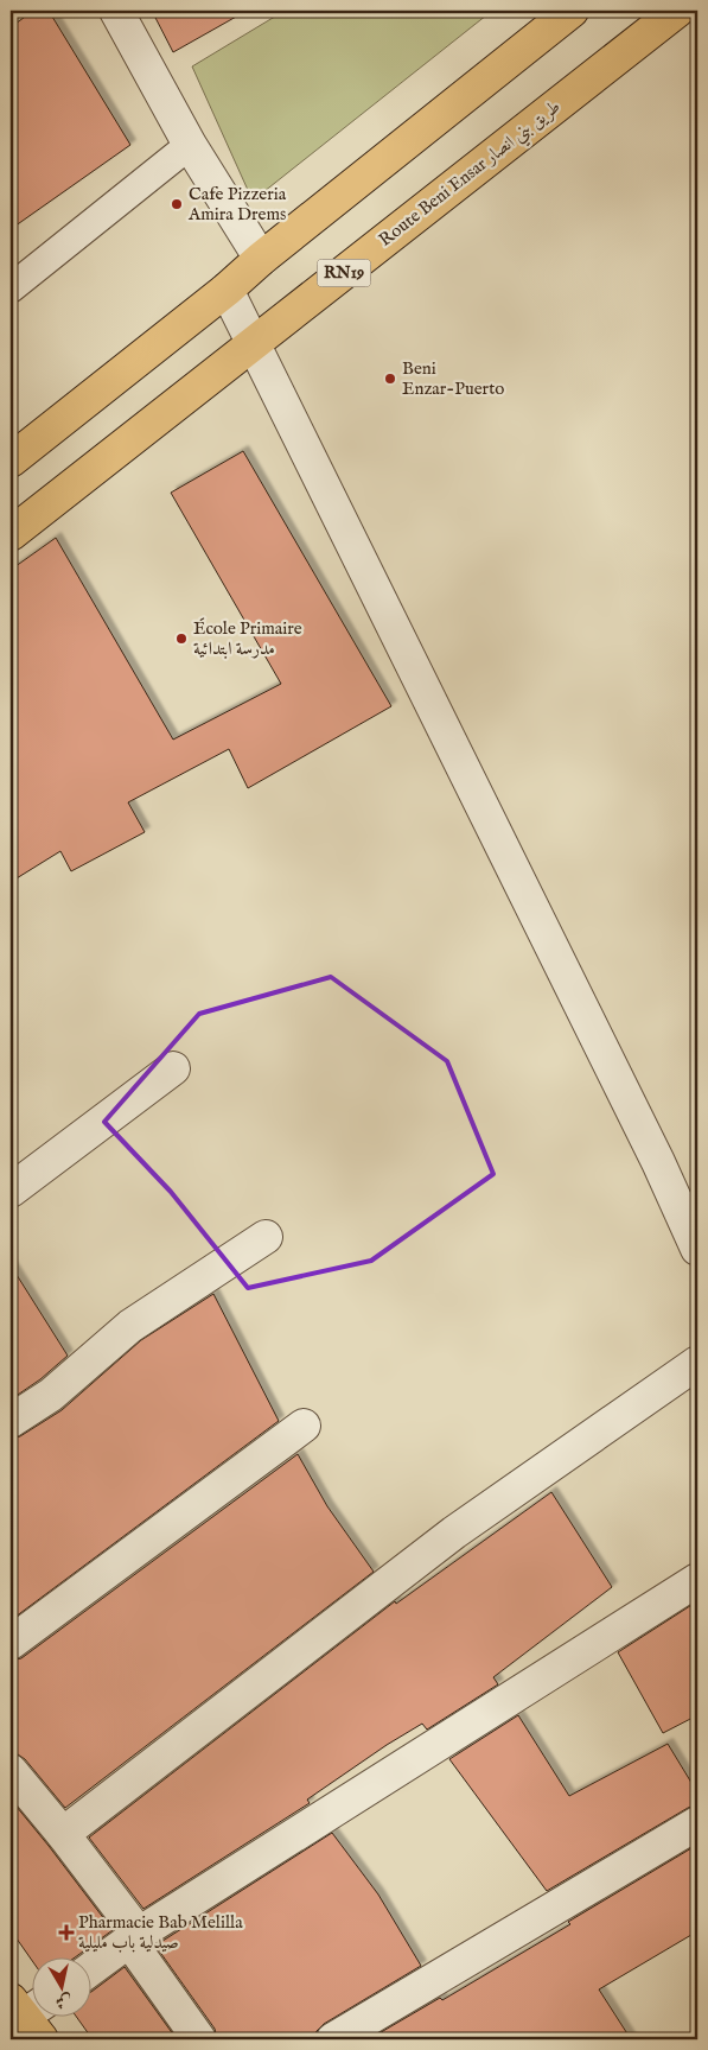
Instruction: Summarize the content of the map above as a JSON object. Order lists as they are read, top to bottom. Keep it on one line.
{"streets":{"highway":["Route Beni Ensar طريق بني انصار","RN19"]},"places":{"other":["Cafe Pizzeria Amira Drems","Beni Enzar-Puerto","École Primaire مدرسة ابتدائية"],"health":["Pharmacie Bab Melilla صيدلية باب مليلية"]},"north":"bottom"}
